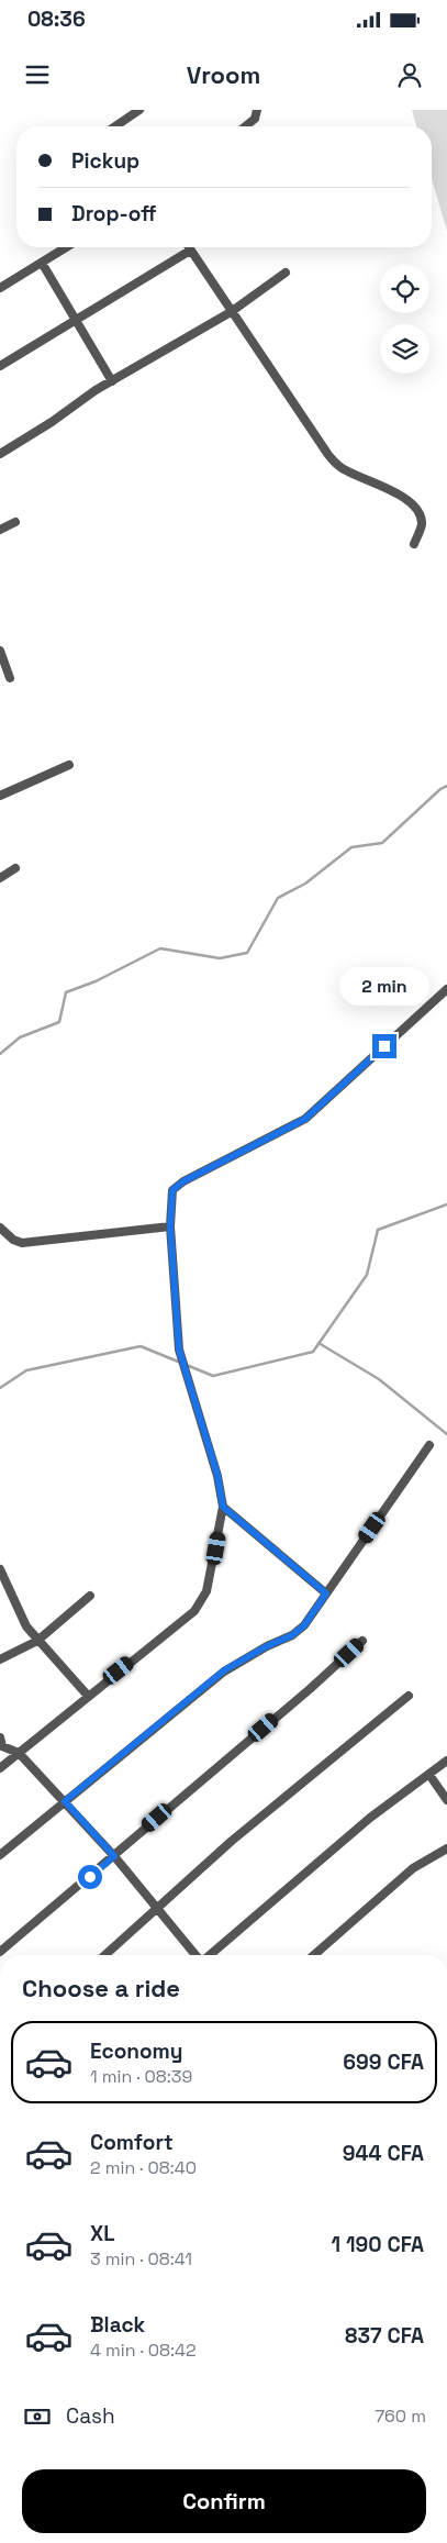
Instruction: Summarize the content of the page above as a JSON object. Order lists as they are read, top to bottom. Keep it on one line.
{"page":{"status":"08:36","header":"Vroom","banner":["Pickup","Drop-off"],"bubble":"2 min","heading":"Choose a ride","list":[{"name":"Economy","note":"1 min · 08:39","value":"699 CFA"},{"name":"Comfort","note":"2 min · 08:40","value":"944 CFA"},{"name":"XL","note":"3 min · 08:41","value":"1 190 CFA"},{"name":"Black","note":"4 min · 08:42","value":"837 CFA"}],"pay":["Cash","760 m"],"buttons":"Confirm"}}
